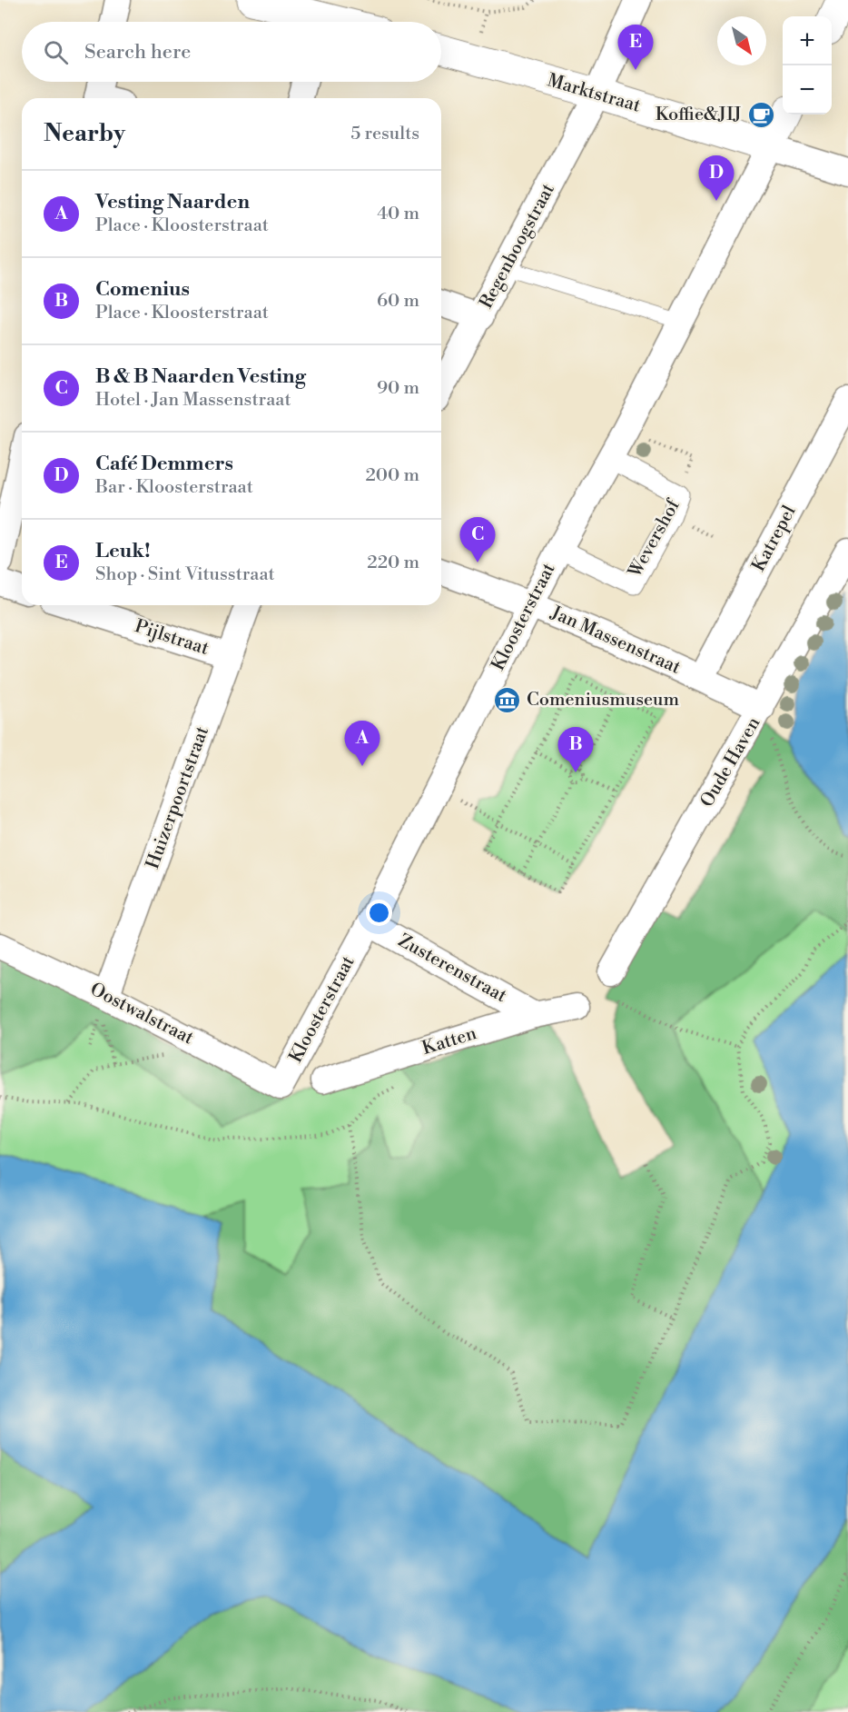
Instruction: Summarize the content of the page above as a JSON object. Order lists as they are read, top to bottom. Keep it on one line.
{"streets":{"street":["Marktstraat","Regenboogstraat","Wevershof","Katrepel","Kloosterstraat","Pijlstraat","Jan Massenstraat","Oude Haven","Huizerpoortstraat","Zusterenstraat","Oostwalstraat","Katten"]},"crossings":[["Marktstraat","Regenboogstraat"],["Marktstraat","Kloosterstraat"],["Wevershof","Kloosterstraat"],["Katrepel","Jan Massenstraat"],["Kloosterstraat","Jan Massenstraat"],["Kloosterstraat","Zusterenstraat"],["Kloosterstraat","Oostwalstraat"],["Pijlstraat","Huizerpoortstraat"],["Jan Massenstraat","Oude Haven"],["Huizerpoortstraat","Oostwalstraat"],["Zusterenstraat","Katten"]],"places":{"cafe":["Koffie&JIJ"],"museum":["Comeniusmuseum"]},"north":"bottom right","page":{"map_buttons":["+","−"],"search":"Search here","pins":["E","D","C","A","B"],"heading":["Nearby","5 results"],"list":[{"mark":"A","name":"Vesting Naarden","note":"Place · Kloosterstraat","value":"40 m"},{"mark":"B","name":"Comenius","note":"Place · Kloosterstraat","value":"60 m"},{"mark":"C","name":"B & B Naarden Vesting","note":"Hotel · Jan Massenstraat","value":"90 m"},{"mark":"D","name":"Café Demmers","note":"Bar · Kloosterstraat","value":"200 m"},{"mark":"E","name":"Leuk!","note":"Shop · Sint Vitusstraat","value":"220 m"}]}}
